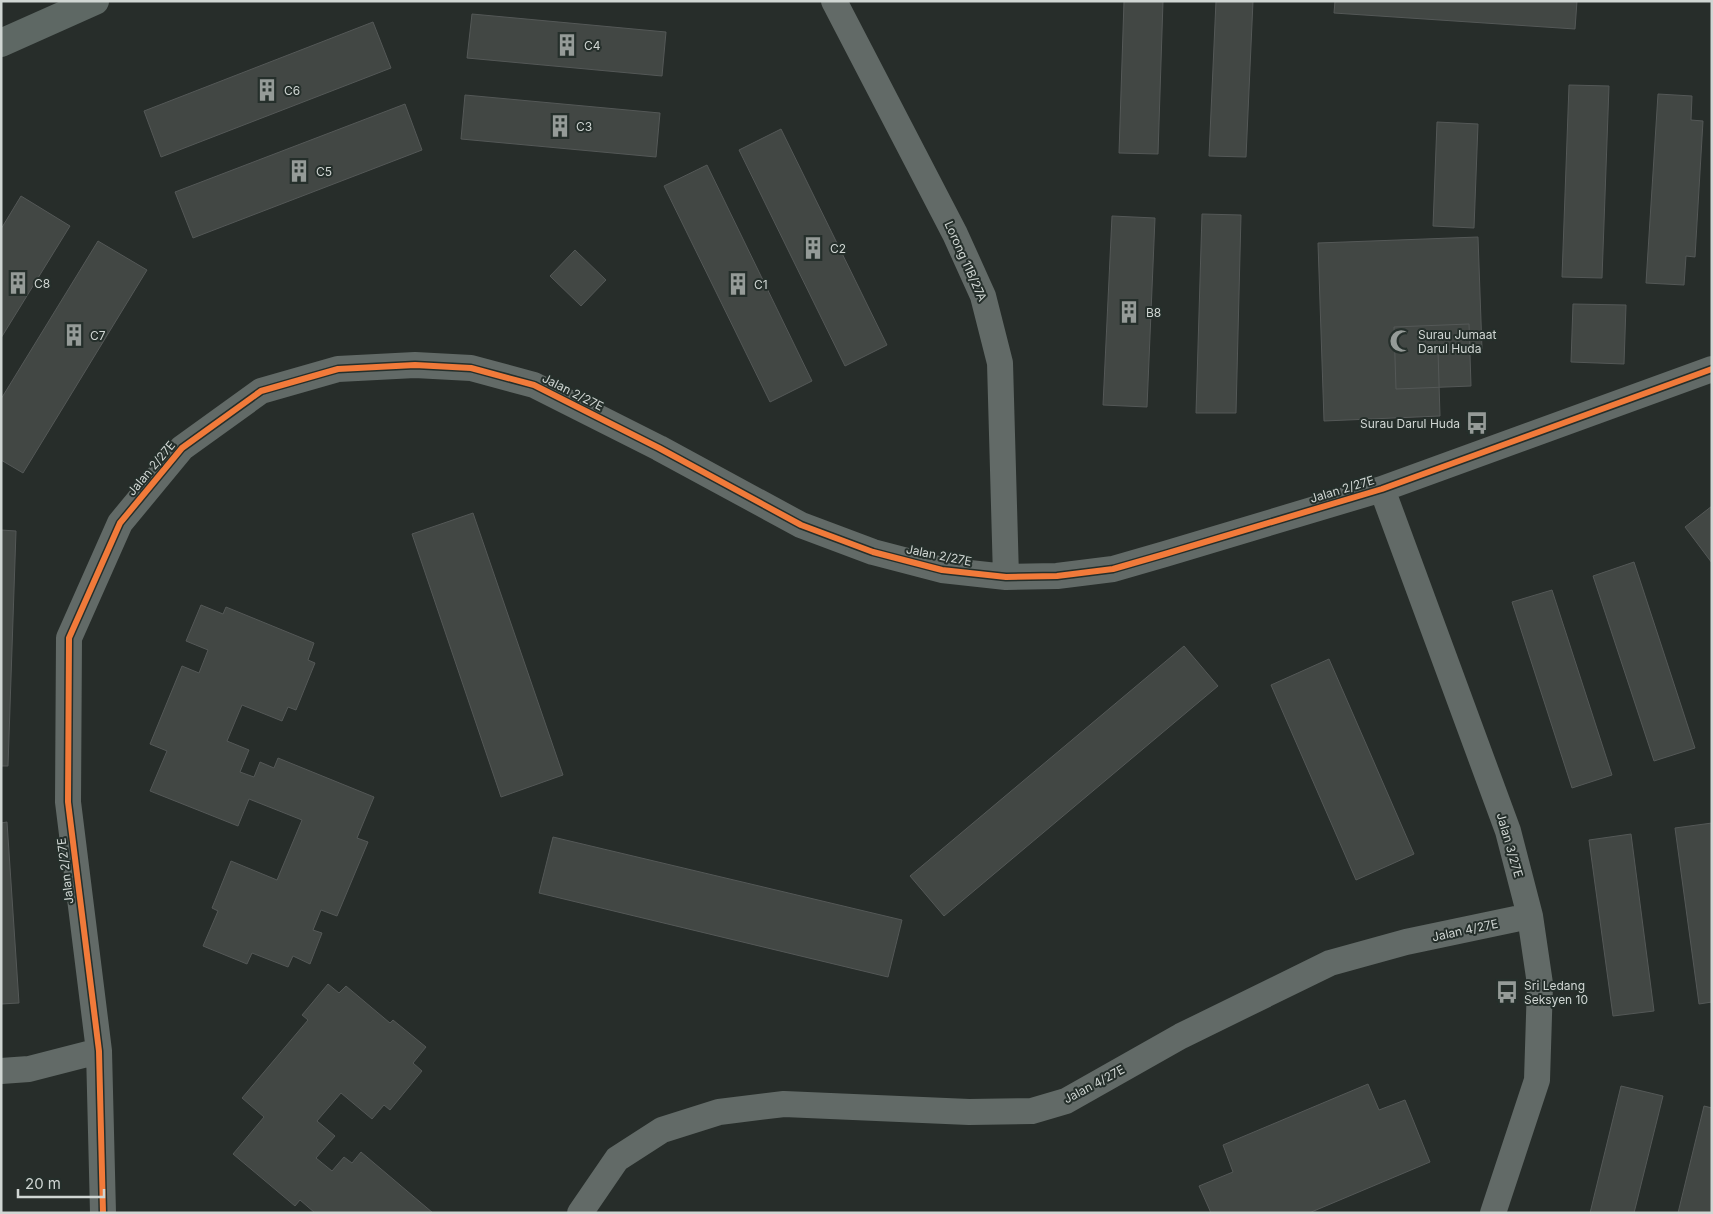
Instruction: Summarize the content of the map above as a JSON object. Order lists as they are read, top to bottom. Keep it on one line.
{"streets":{"street":["Lorong 11B/27A","Jalan 2/27E","Jalan 3/27E","Jalan 4/27E"]},"crossings":[["Lorong 11B/27A","Jalan 2/27E"],["Jalan 2/27E","Jalan 3/27E"],["Jalan 3/27E","Jalan 4/27E"]],"places":{"building":["C4","C6","C3","C5","C2","C8","C1","B8","C7"],"mosque":["Surau Jumaat Darul Huda"],"bus stop":["Surau Darul Huda","Sri Ledang Seksyen 10"]},"scale_bar":"20 m"}
